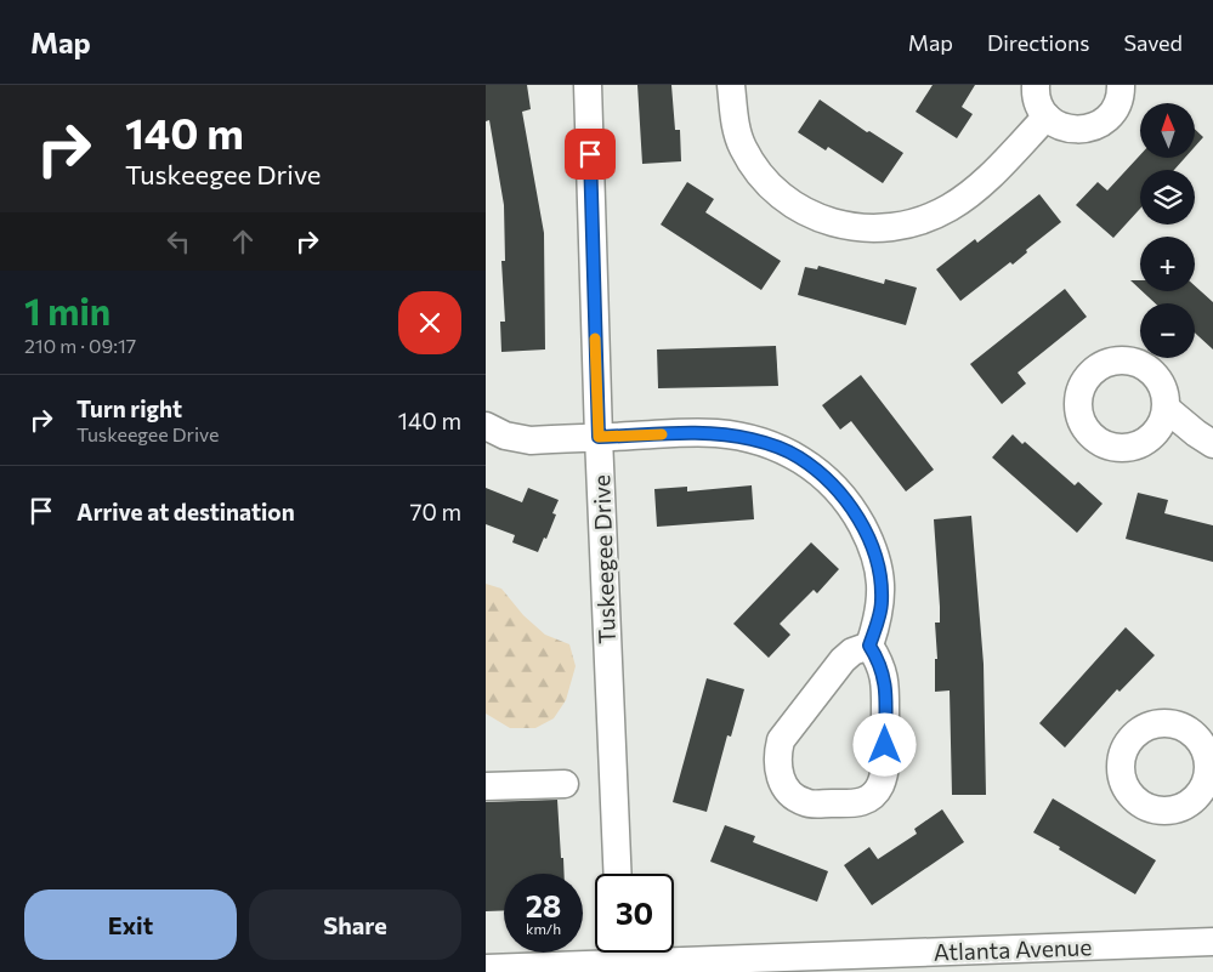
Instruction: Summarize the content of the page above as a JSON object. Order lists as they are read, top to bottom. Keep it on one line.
{"streets":{"street":["Tuskeegee Drive","Atlanta Avenue"]},"north":"top","page":{"header":"Map","nav":["Map","Directions","Saved"],"turn":["140 m","Tuskeegee Drive"],"map_buttons":["+","−"],"heading":["1 min","210 m · 09:17"],"list":[{"name":"Turn right","note":"Tuskeegee Drive","value":"140 m"},{"name":"Arrive at destination","value":"70 m"}],"speed":"28 km/h","limit":"30","buttons":["Exit","Share"]}}
